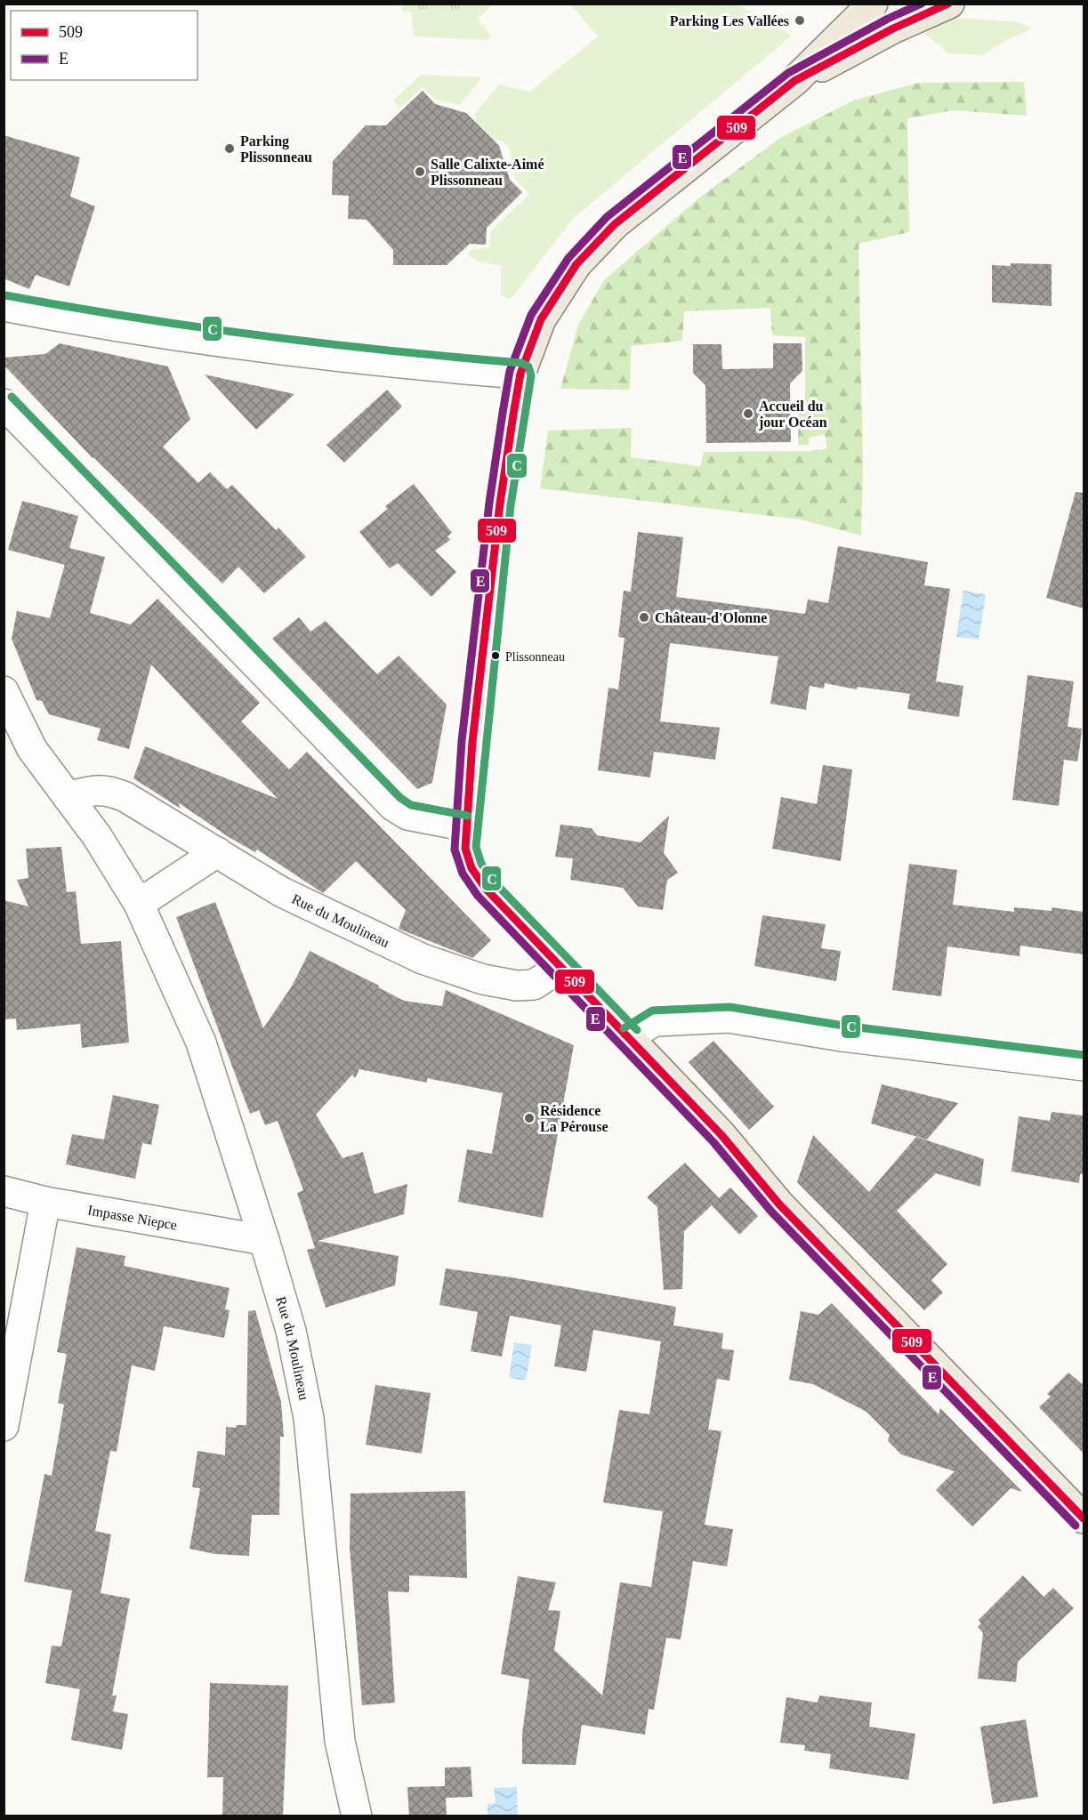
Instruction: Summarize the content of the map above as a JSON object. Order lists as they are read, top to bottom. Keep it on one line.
{"streets":{"street":["Rue du Moulineau","Impasse Niepce"]},"crossings":[["Rue du Moulineau","Impasse Niepce"]],"places":["Parking Les Vallées","Parking Plissonneau","Salle Calixte-Aimé Plissonneau","Accueil du jour Océan","Château-d'Olonne","Plissonneau","Résidence La Pérouse"],"lines":["transit line 509","transit line E","transit line C"],"legend":["509","E"]}
